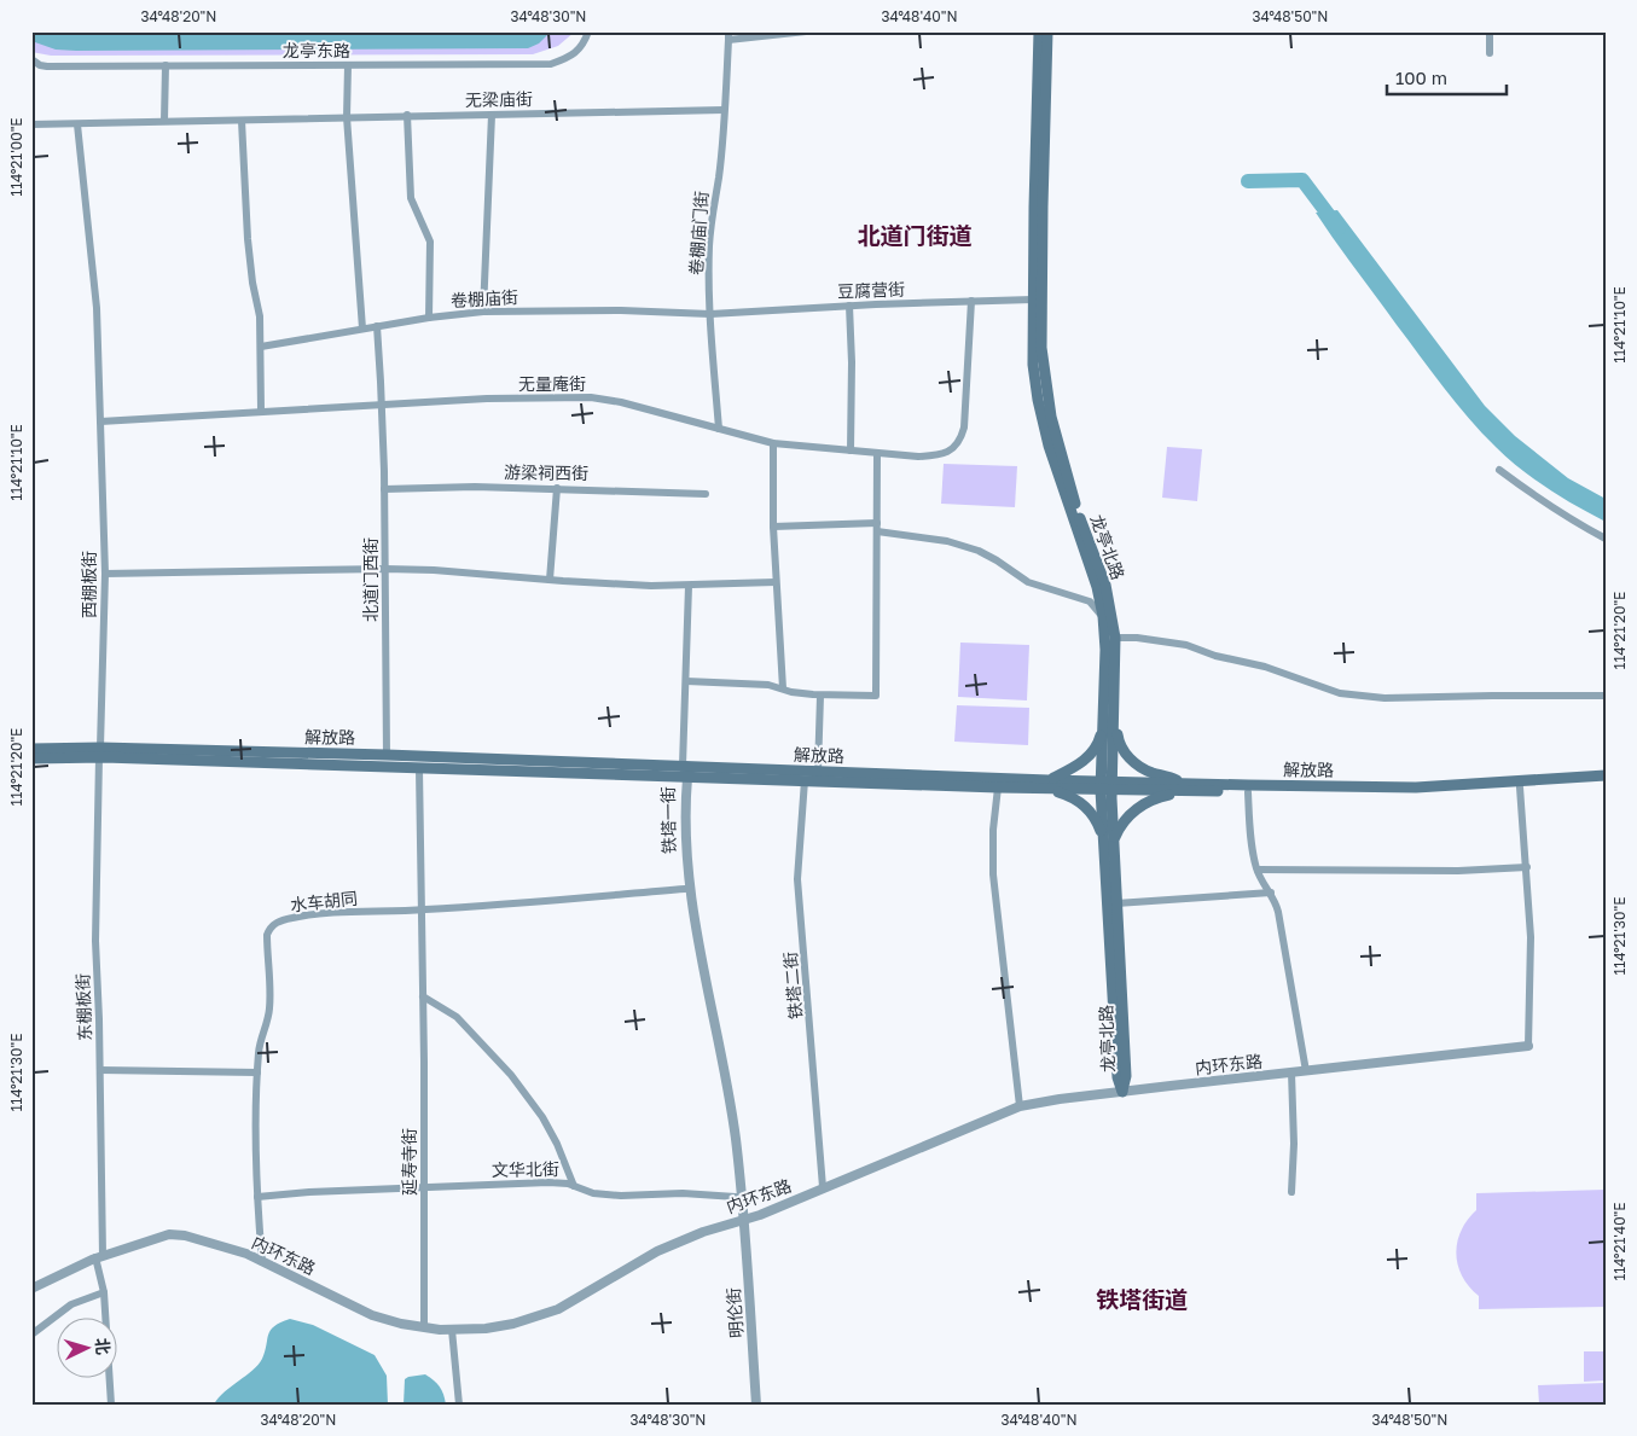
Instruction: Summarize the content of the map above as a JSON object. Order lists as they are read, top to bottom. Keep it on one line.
{"streets":{"main road":["龙亭北路","解放路"],"street":["龙亭东路","无梁庙街","卷棚庙门街","豆腐营街","卷棚庙街","无量庵街","游梁祠西街","北道门西街","西棚板街","铁塔一街","水车胡同","铁塔二街","东棚板街","内环东路","延寿寺街","文华北街","明伦街"]},"crossings":[["无梁庙街","卷棚庙门街"],["无梁庙街","西棚板街"],["卷棚庙门街","豆腐营街"],["卷棚庙门街","卷棚庙街"],["卷棚庙门街","无量庵街"],["豆腐营街","卷棚庙街"],["豆腐营街","无量庵街"],["豆腐营街","龙亭北路"],["卷棚庙街","北道门西街"],["无量庵街","北道门西街"],["无量庵街","西棚板街"],["游梁祠西街","北道门西街"],["龙亭北路","解放路"],["龙亭北路","内环东路"],["北道门西街","解放路"],["西棚板街","解放路"],["西棚板街","东棚板街"],["解放路","铁塔一街"],["解放路","铁塔二街"],["解放路","东棚板街"],["解放路","延寿寺街"],["铁塔一街","水车胡同"],["铁塔一街","内环东路"],["铁塔一街","文华北街"],["铁塔一街","明伦街"],["水车胡同","内环东路"],["水车胡同","延寿寺街"],["水车胡同","文华北街"],["铁塔二街","内环东路"],["东棚板街","内环东路"],["内环东路","延寿寺街"],["内环东路","明伦街"],["延寿寺街","文华北街"]],"districts":["北道门街道","铁塔街道"],"scale_bar":"100 m","north":"right","coordinates":["34°48'20\"N","34°48'30\"N","34°48'40\"N","34°48'50\"N","114°21'00\"E","114°21'10\"E","114°21'20\"E","114°21'30\"E","114°21'40\"E"]}
